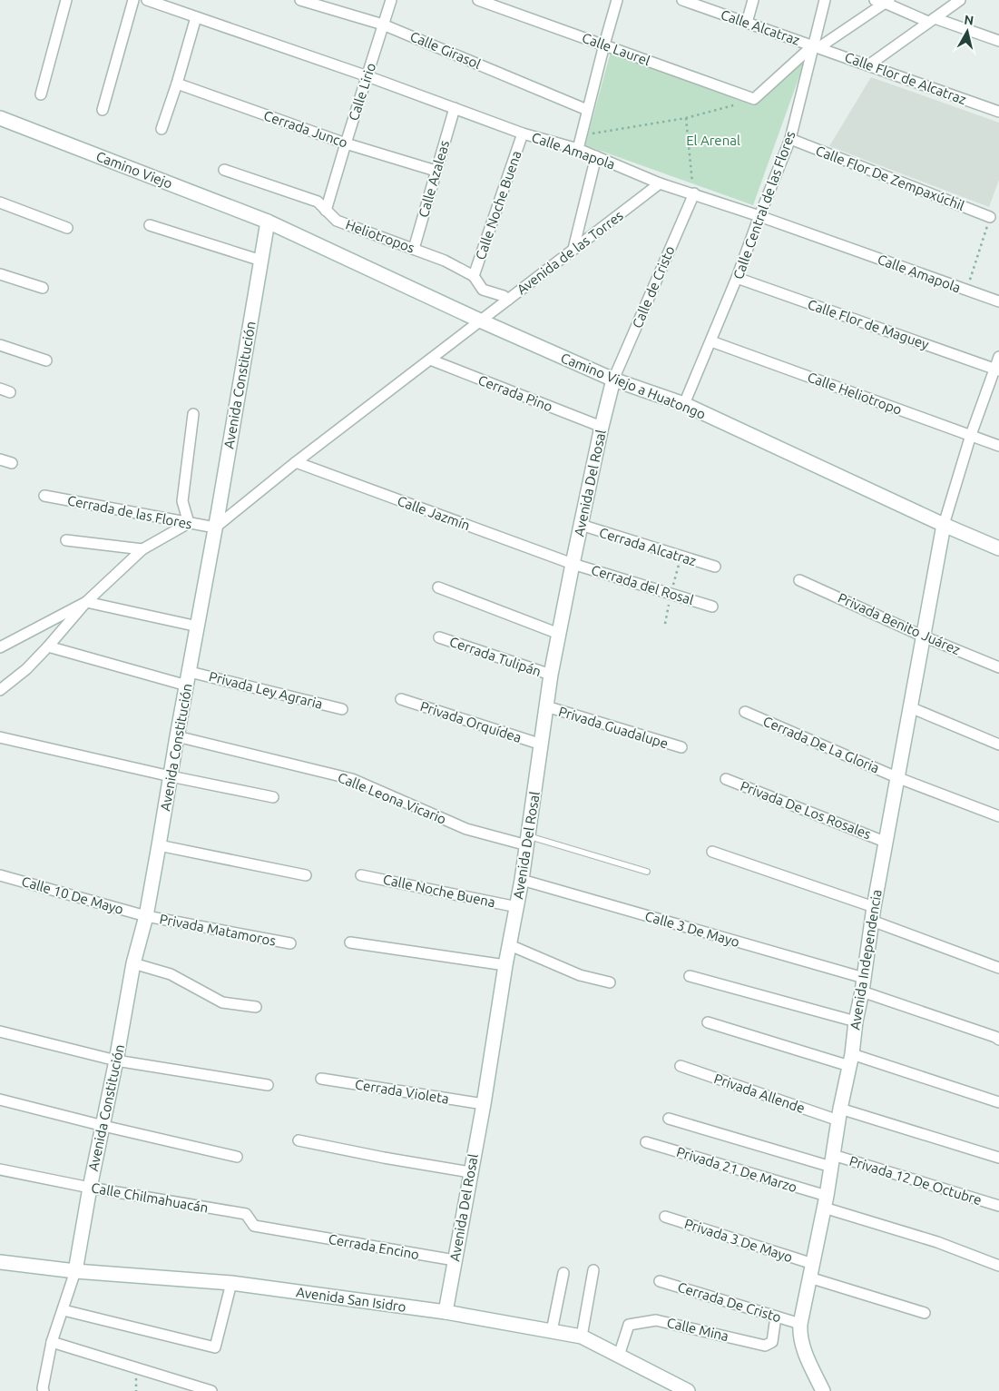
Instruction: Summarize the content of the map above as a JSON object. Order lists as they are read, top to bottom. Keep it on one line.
{"streets":{"main road":["Camino Viejo","Avenida Constitución","Camino Viejo a Huatongo","Avenida Del Rosal","Avenida Independencia","Avenida San Isidro"],"street":["Calle Alcatraz","Calle Laurel","Calle Girasol","Calle Flor de Alcatraz","Calle Lirio","Cerrada Junco","Calle Amapola","Calle Flor De Zempaxúchil","Calle Azaleas","Calle Noche Buena","Calle Central de las Flores","Heliotropos","Avenida de las Torres","Calle de Cristo","Calle Flor de Maguey","Cerrada Pino","Calle Heliotropo","Cerrada de las Flores","Calle Jazmín","Cerrada Alcatraz","Cerrada del Rosal","Privada Benito Juárez","Cerrada Tulipán","Privada Ley Agraria","Privada Orquídea","Privada Guadalupe","Cerrada De La Gloria","Calle Leona Vicario","Privada De Los Rosales","Calle 10 De Mayo","Calle 3 De Mayo","Privada Matamoros","Cerrada Violeta","Privada Allende","Privada 21 De Marzo","Privada 12 De Octubre","Calle Chilmahuacán","Privada 3 De Mayo","Cerrada Encino","Cerrada De Cristo","Calle Mina"]},"crossings":[["Calle Alcatraz","Calle Flor de Alcatraz"],["Calle Alcatraz","Calle Central de las Flores"],["Calle Girasol","Calle Lirio"],["Calle Flor de Alcatraz","Calle Central de las Flores"],["Calle Lirio","Cerrada Junco"],["Calle Lirio","Calle Amapola"],["Calle Lirio","Heliotropos"],["Cerrada Junco","Calle Azaleas"],["Calle Amapola","Calle Azaleas"],["Calle Amapola","Calle Noche Buena"],["Calle Amapola","Calle Central de las Flores"],["Calle Amapola","Avenida de las Torres"],["Calle Amapola","Calle de Cristo"],["Camino Viejo","Avenida Constitución"],["Camino Viejo","Camino Viejo a Huatongo"],["Calle Flor De Zempaxúchil","Calle Central de las Flores"],["Calle Azaleas","Heliotropos"],["Calle Noche Buena","Heliotropos"],["Calle Noche Buena","Avenida Del Rosal"],["Calle Central de las Flores","Calle Flor de Maguey"],["Calle Central de las Flores","Camino Viejo a Huatongo"],["Calle Central de las Flores","Calle Heliotropo"],["Heliotropos","Avenida de las Torres"],["Avenida de las Torres","Avenida Constitución"],["Avenida de las Torres","Camino Viejo a Huatongo"],["Avenida de las Torres","Cerrada Pino"],["Avenida de las Torres","Cerrada de las Flores"],["Avenida de las Torres","Calle Jazmín"],["Calle de Cristo","Camino Viejo a Huatongo"],["Calle de Cristo","Avenida Del Rosal"],["Avenida Constitución","Camino Viejo a Huatongo"],["Avenida Constitución","Cerrada de las Flores"],["Avenida Constitución","Privada Ley Agraria"],["Avenida Constitución","Calle Leona Vicario"],["Avenida Constitución","Calle 10 De Mayo"],["Avenida Constitución","Privada Matamoros"],["Avenida Constitución","Calle Chilmahuacán"],["Avenida Constitución","Avenida San Isidro"],["Camino Viejo a Huatongo","Avenida Del Rosal"],["Camino Viejo a Huatongo","Avenida Independencia"],["Cerrada Pino","Avenida Del Rosal"],["Avenida Del Rosal","Calle Jazmín"],["Avenida Del Rosal","Cerrada Alcatraz"],["Avenida Del Rosal","Cerrada del Rosal"],["Avenida Del Rosal","Cerrada Tulipán"],["Avenida Del Rosal","Privada Orquídea"],["Avenida Del Rosal","Privada Guadalupe"],["Avenida Del Rosal","Calle Leona Vicario"],["Avenida Del Rosal","Calle 3 De Mayo"],["Avenida Del Rosal","Cerrada Violeta"],["Avenida Del Rosal","Cerrada Encino"],["Avenida Del Rosal","Avenida San Isidro"],["Calle Jazmín","Cerrada del Rosal"],["Privada Benito Juárez","Avenida Independencia"],["Cerrada De La Gloria","Avenida Independencia"],["Privada De Los Rosales","Avenida Independencia"],["Calle 10 De Mayo","Privada Matamoros"],["Calle 3 De Mayo","Avenida Independencia"],["Avenida Independencia","Privada Allende"],["Avenida Independencia","Privada 21 De Marzo"],["Avenida Independencia","Privada 12 De Octubre"],["Avenida Independencia","Privada 3 De Mayo"],["Avenida Independencia","Cerrada De Cristo"],["Calle Chilmahuacán","Cerrada Encino"],["Avenida San Isidro","Calle Mina"],["Cerrada De Cristo","Calle Mina"]],"parks":["El Arenal"],"north":"top"}
